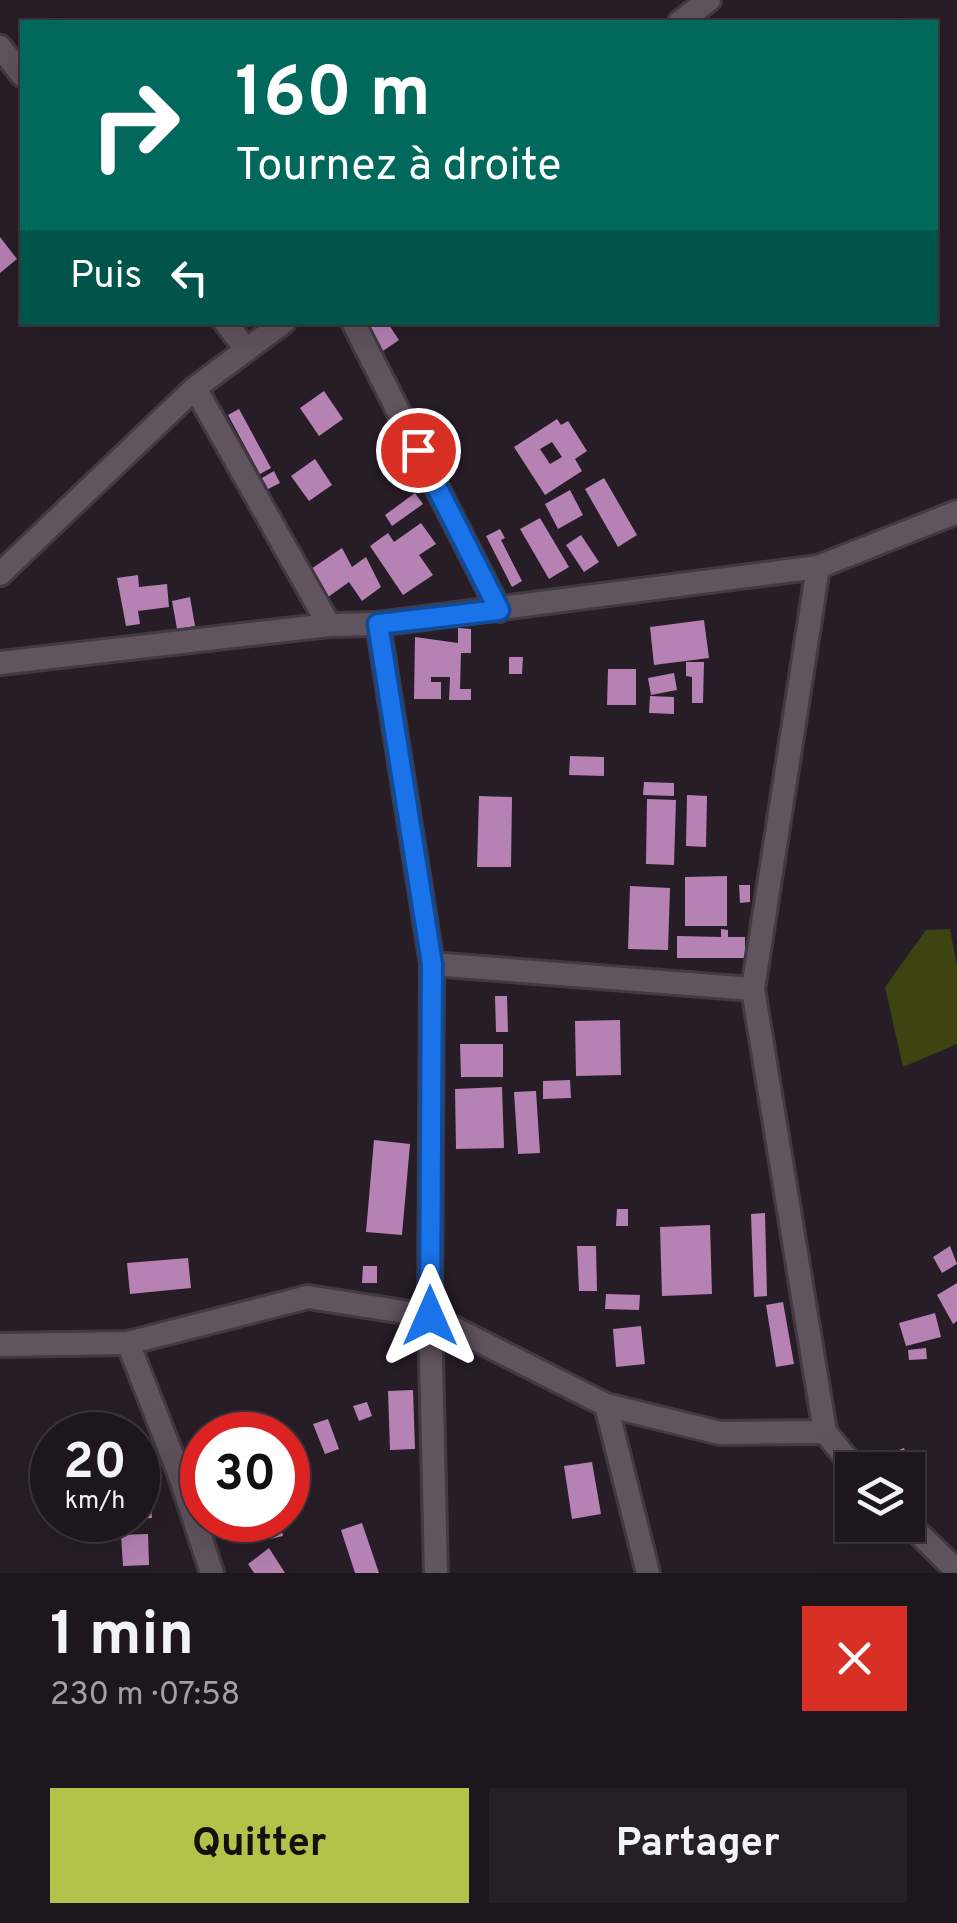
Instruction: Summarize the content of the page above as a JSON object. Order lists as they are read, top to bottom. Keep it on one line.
{"page":{"turn":["160 m","Tournez à droite"],"then":"Puis","speed":"20 km/h","limit":"30","heading":["1 min","230 m · 07:58"],"buttons":["Quitter","Partager"]}}
